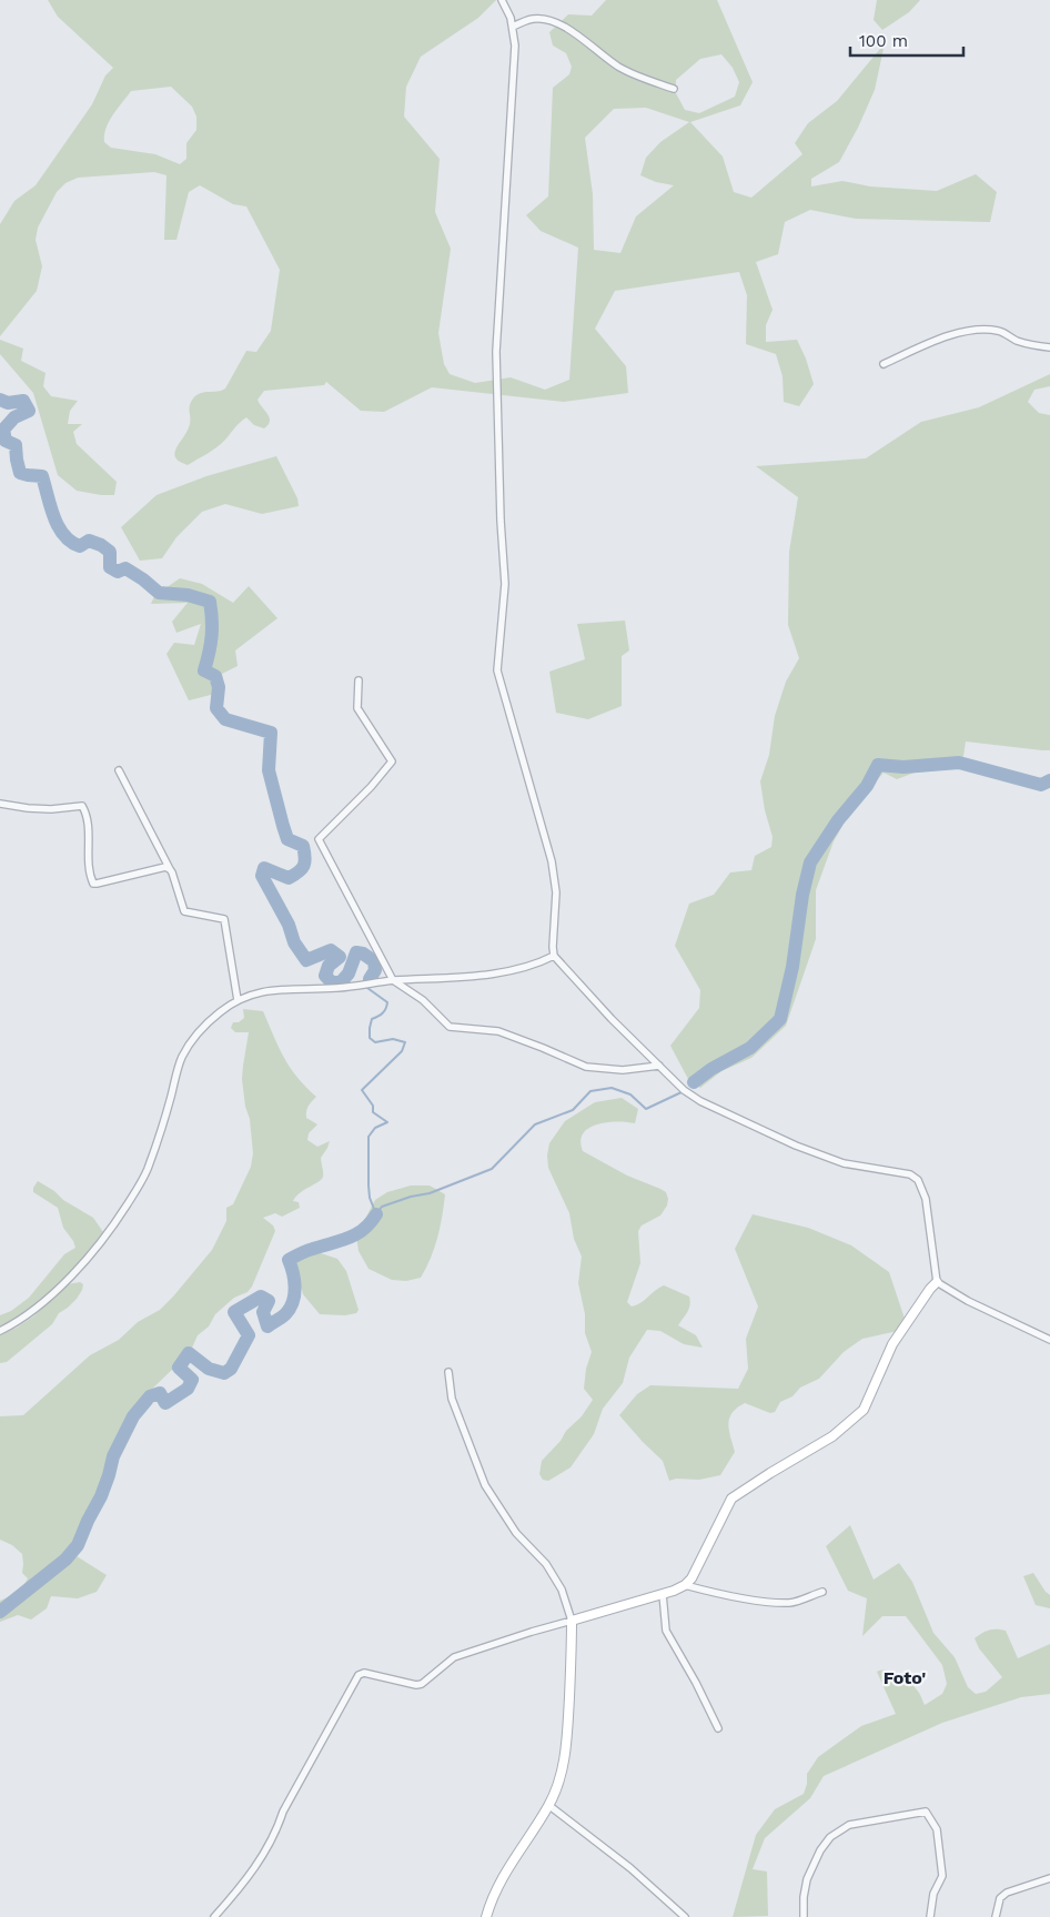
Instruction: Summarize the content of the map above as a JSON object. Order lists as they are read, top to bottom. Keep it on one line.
{"districts":["Foto'"],"scale_bar":"100 m"}
